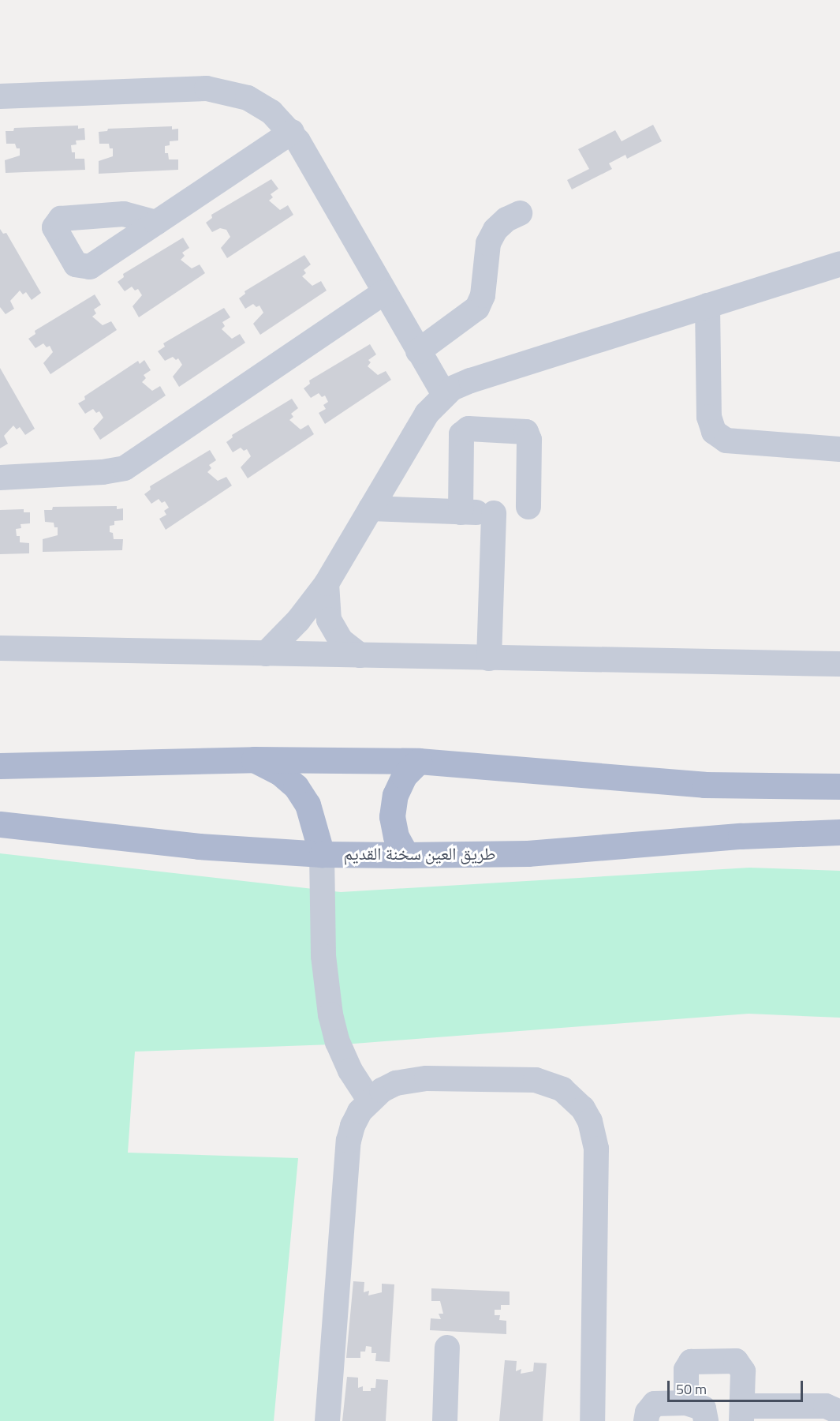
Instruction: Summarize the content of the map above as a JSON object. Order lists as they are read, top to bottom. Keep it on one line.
{"streets":{"main road":["طريق العين سخنة القديم"]},"scale_bar":"50 m"}
